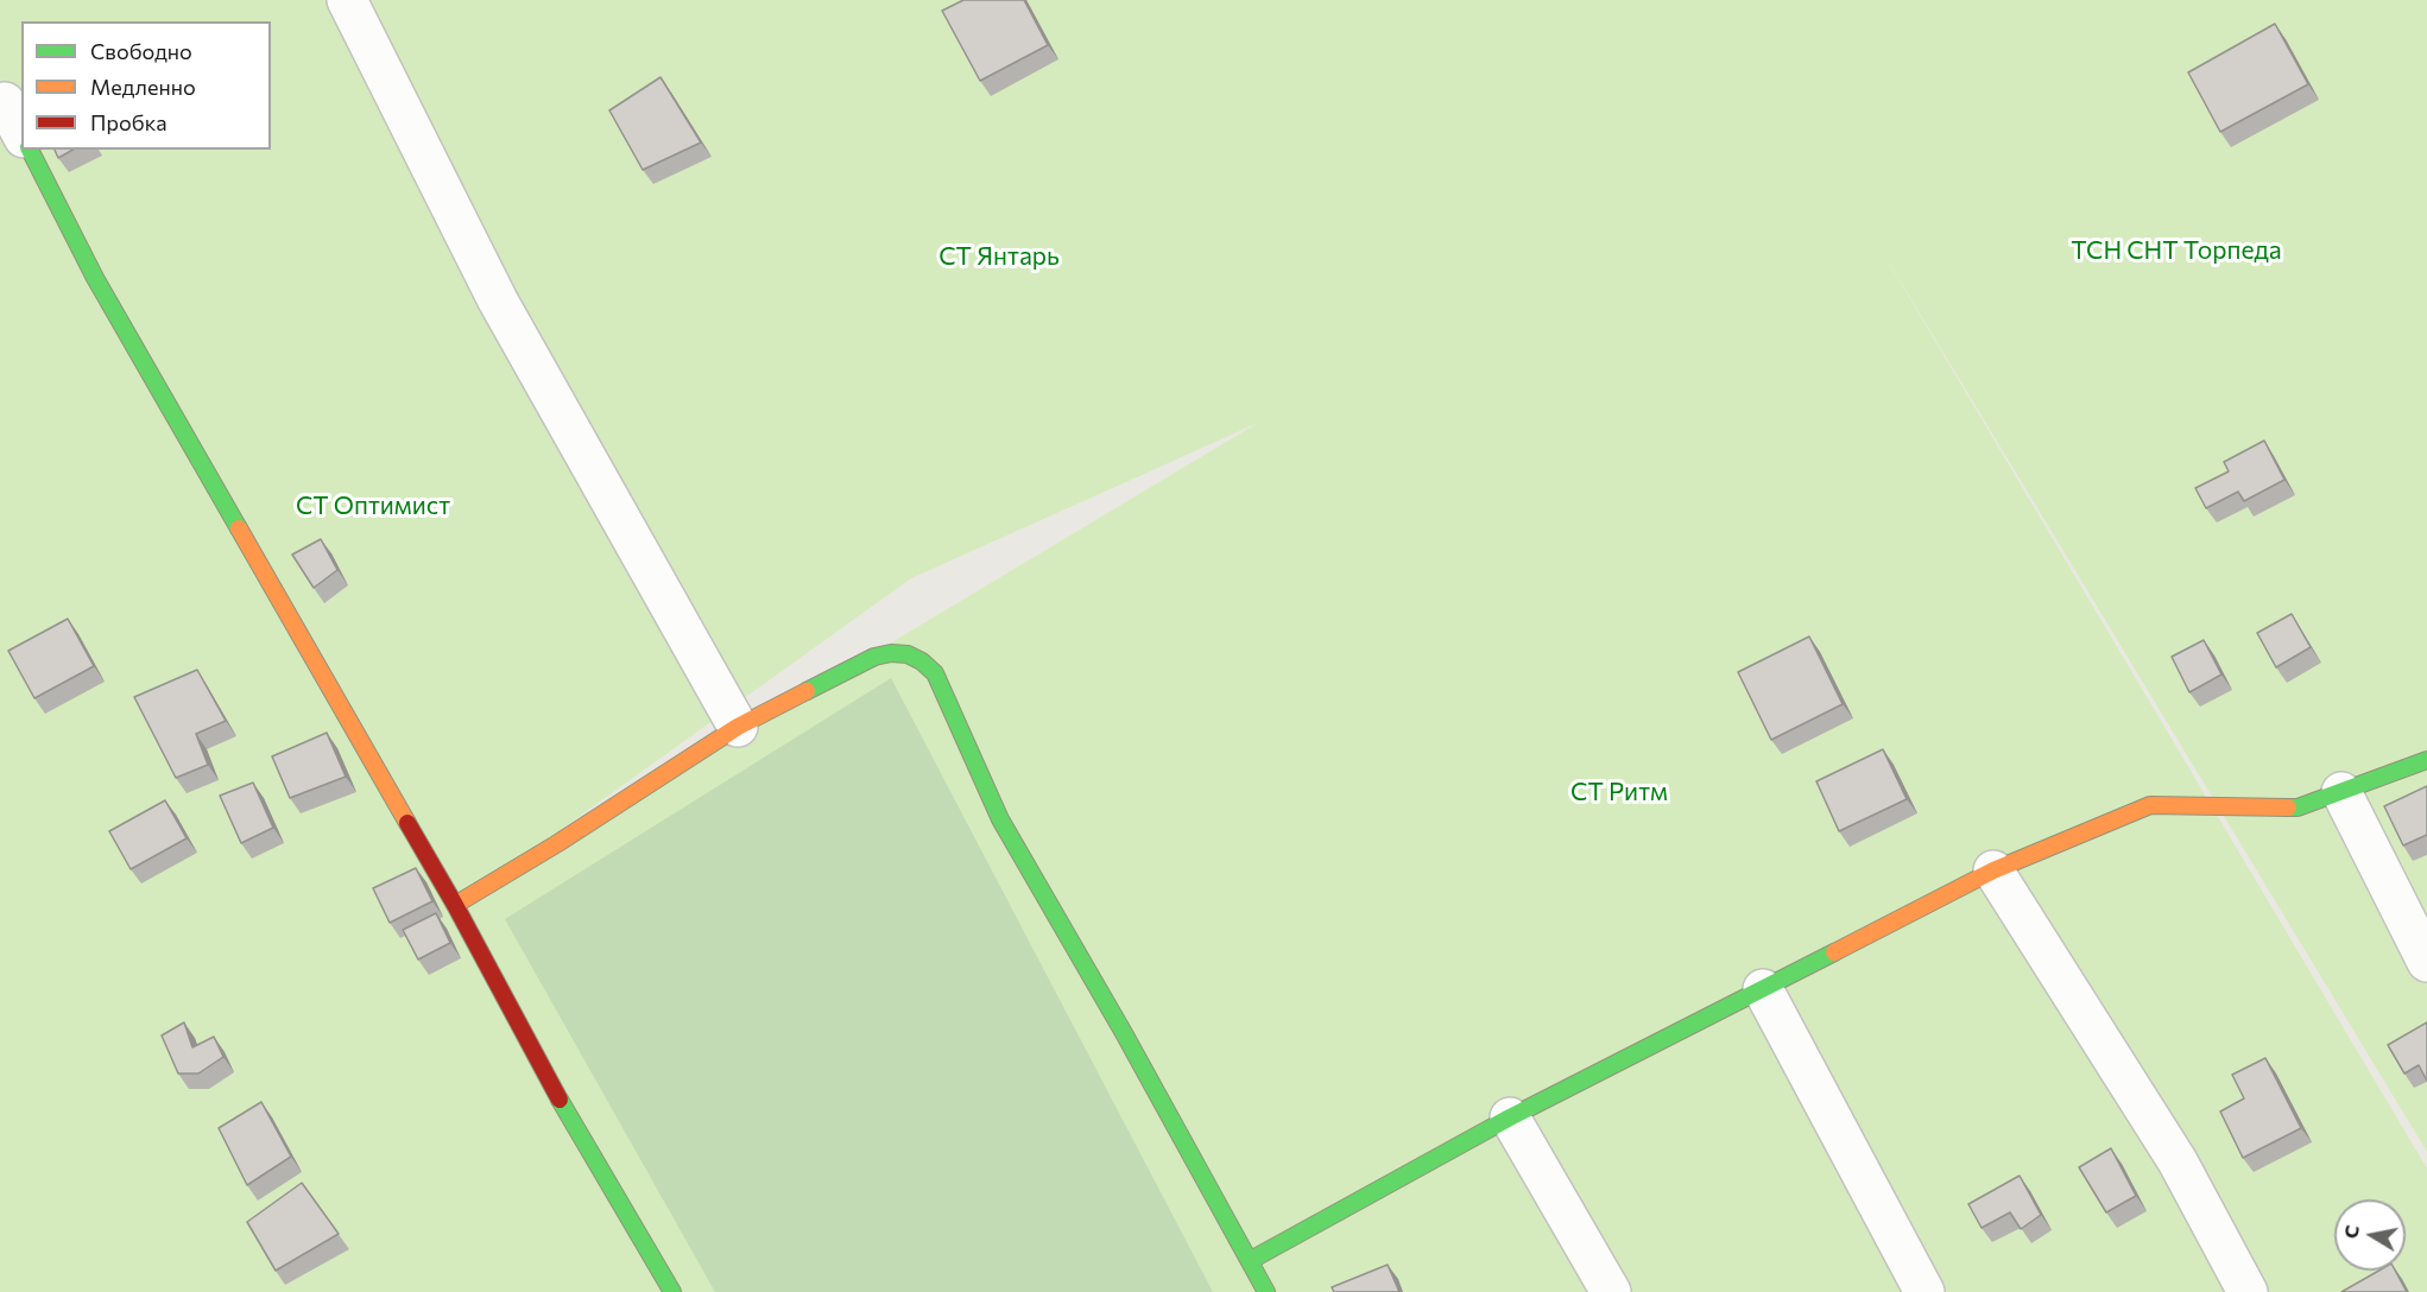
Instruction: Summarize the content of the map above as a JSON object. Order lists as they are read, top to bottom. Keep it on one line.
{"parks":["ТСН СНТ Торпеда","СТ Янтарь","СТ Оптимист","СТ Ритм"],"legend":["Свободно","Медленно","Пробка"],"north":"left"}
